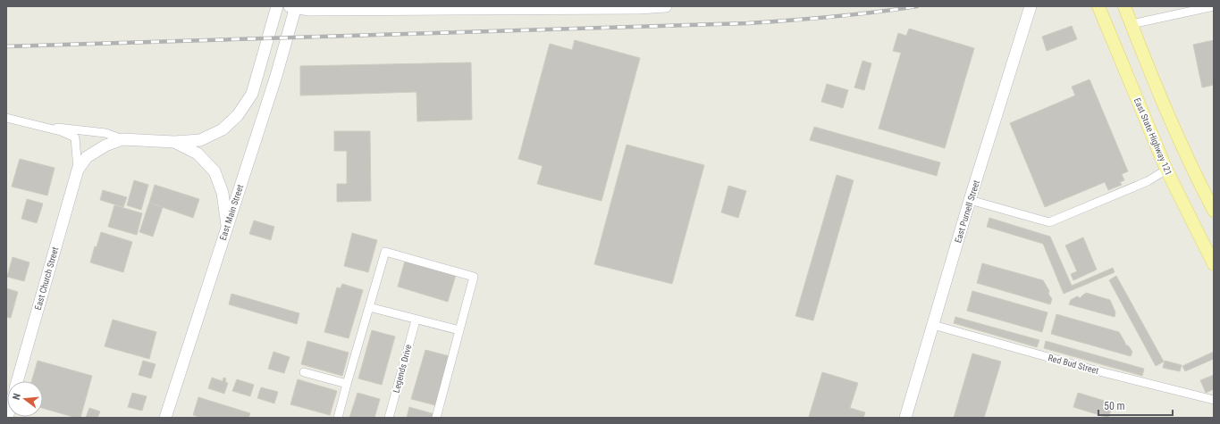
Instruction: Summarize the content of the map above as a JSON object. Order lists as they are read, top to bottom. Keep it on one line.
{"streets":{"main road":["East State Highway 121","East Purnell Street","East Main Street","East Church Street"],"street":["Red Bud Street","Legends Drive"]},"crossings":[["East Purnell Street","Red Bud Street"]],"scale_bar":"50 m","north":"left"}
